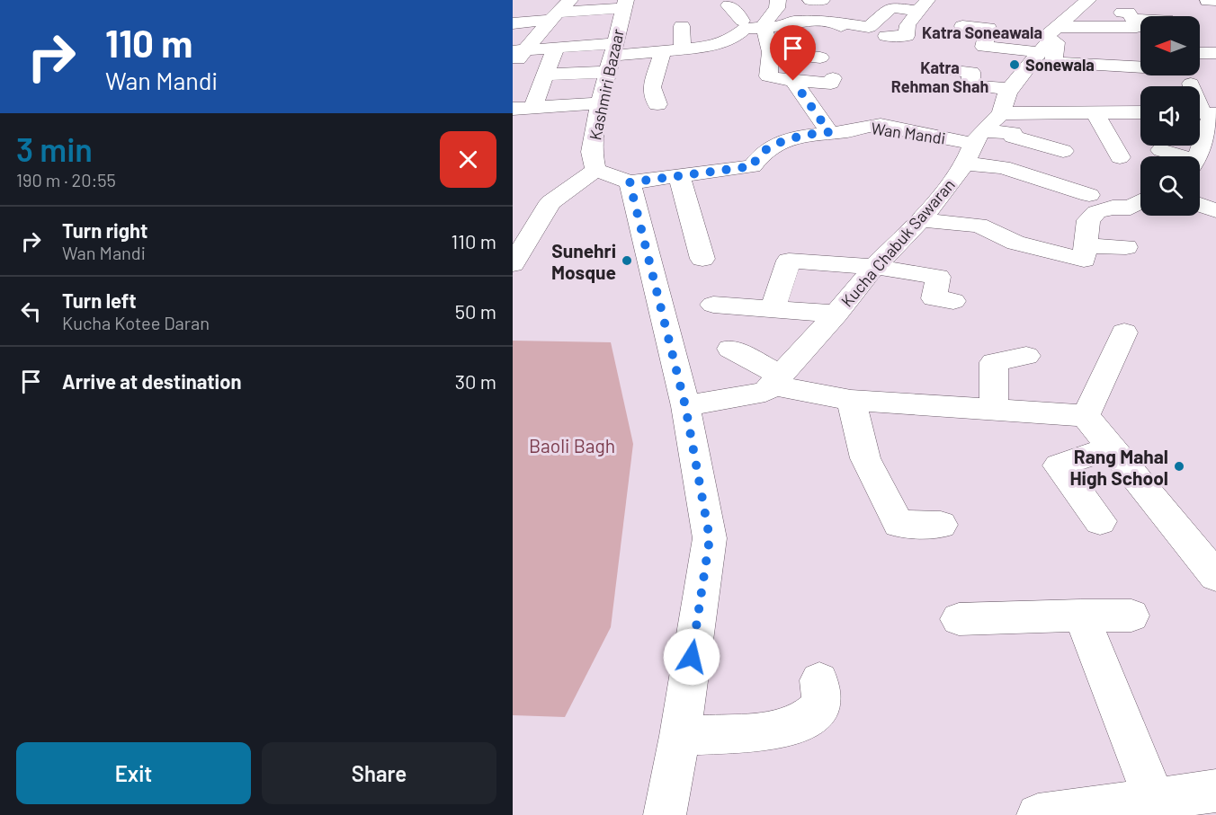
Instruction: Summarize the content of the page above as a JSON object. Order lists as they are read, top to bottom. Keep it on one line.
{"streets":{"street":["Kashmiri Bazaar","Wan Mandi","Kucha Chabuk Sawaran"]},"crossings":[["Wan Mandi","Kucha Chabuk Sawaran"]],"districts":["Katra Soneawala","Katra Rehman Shah"],"parks":["Baoli Bagh"],"places":["Sonewala","Sunehri Mosque","Rang Mahal High School"],"north":"left","page":{"turn":["110 m","Wan Mandi"],"heading":["3 min","190 m · 20:55"],"list":[{"name":"Turn right","note":"Wan Mandi","value":"110 m"},{"name":"Turn left","note":"Kucha Kotee Daran","value":"50 m"},{"name":"Arrive at destination","value":"30 m"}],"buttons":["Exit","Share"]}}
